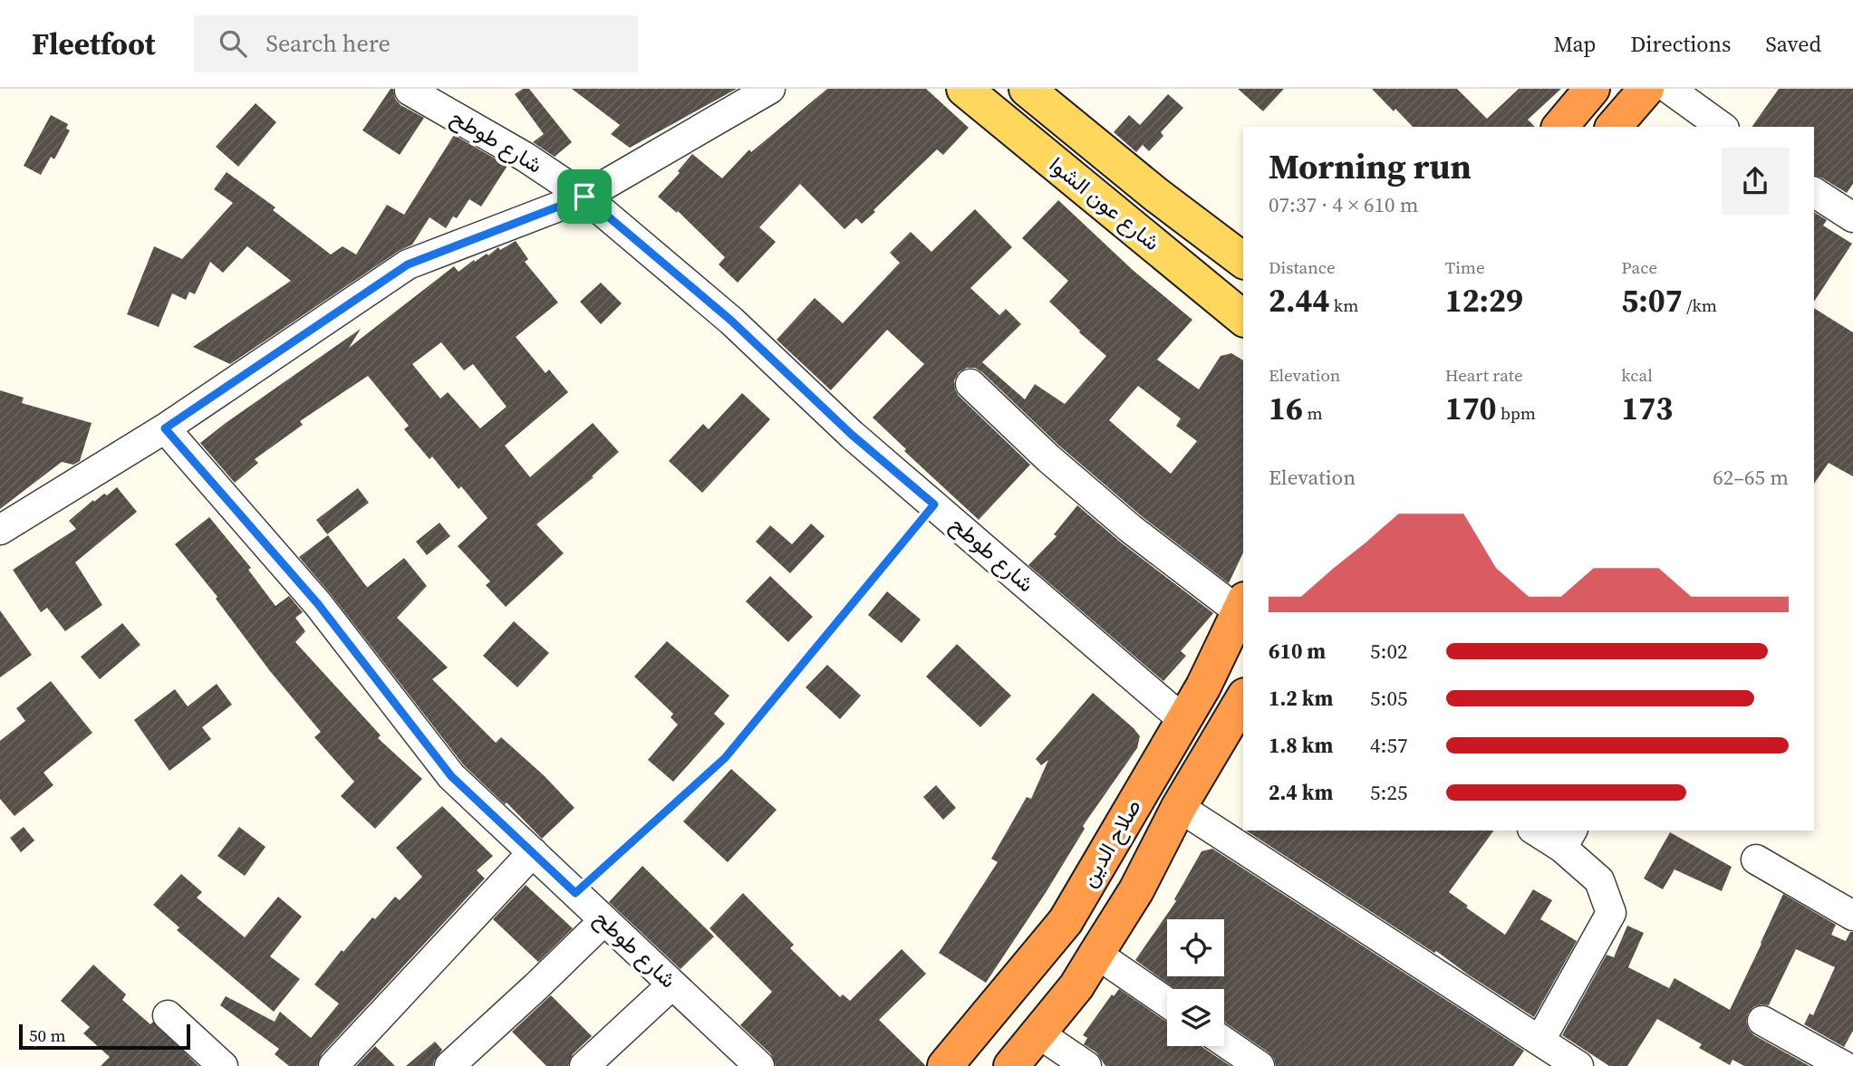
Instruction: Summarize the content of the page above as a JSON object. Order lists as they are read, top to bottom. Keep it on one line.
{"streets":{"highway":["صلاح الدين"],"main road":["شارع عون الشوا"],"street":["شارع طوطح"]},"crossings":[["شارع طوطح","صلاح الدين"]],"scale_bar":"50 m","page":{"header":"Fleetfoot","search":"Search here","nav":["Map","Directions","Saved"],"heading":["Morning run","07:37 · 4 × 610 m"],"stats":[["Distance","2.44 km"],["Time","12:29"],["Pace","5:07 /km"],["Elevation","16 m"],["Heart rate","170 bpm"],["kcal","173"]],"chart":["Elevation","62–65 m"],"list":[{"name":"610 m","note":"5:02"},{"name":"1.2 km","note":"5:05"},{"name":"1.8 km","note":"4:57"},{"name":"2.4 km","note":"5:25"}],"scale":"50 m"}}
